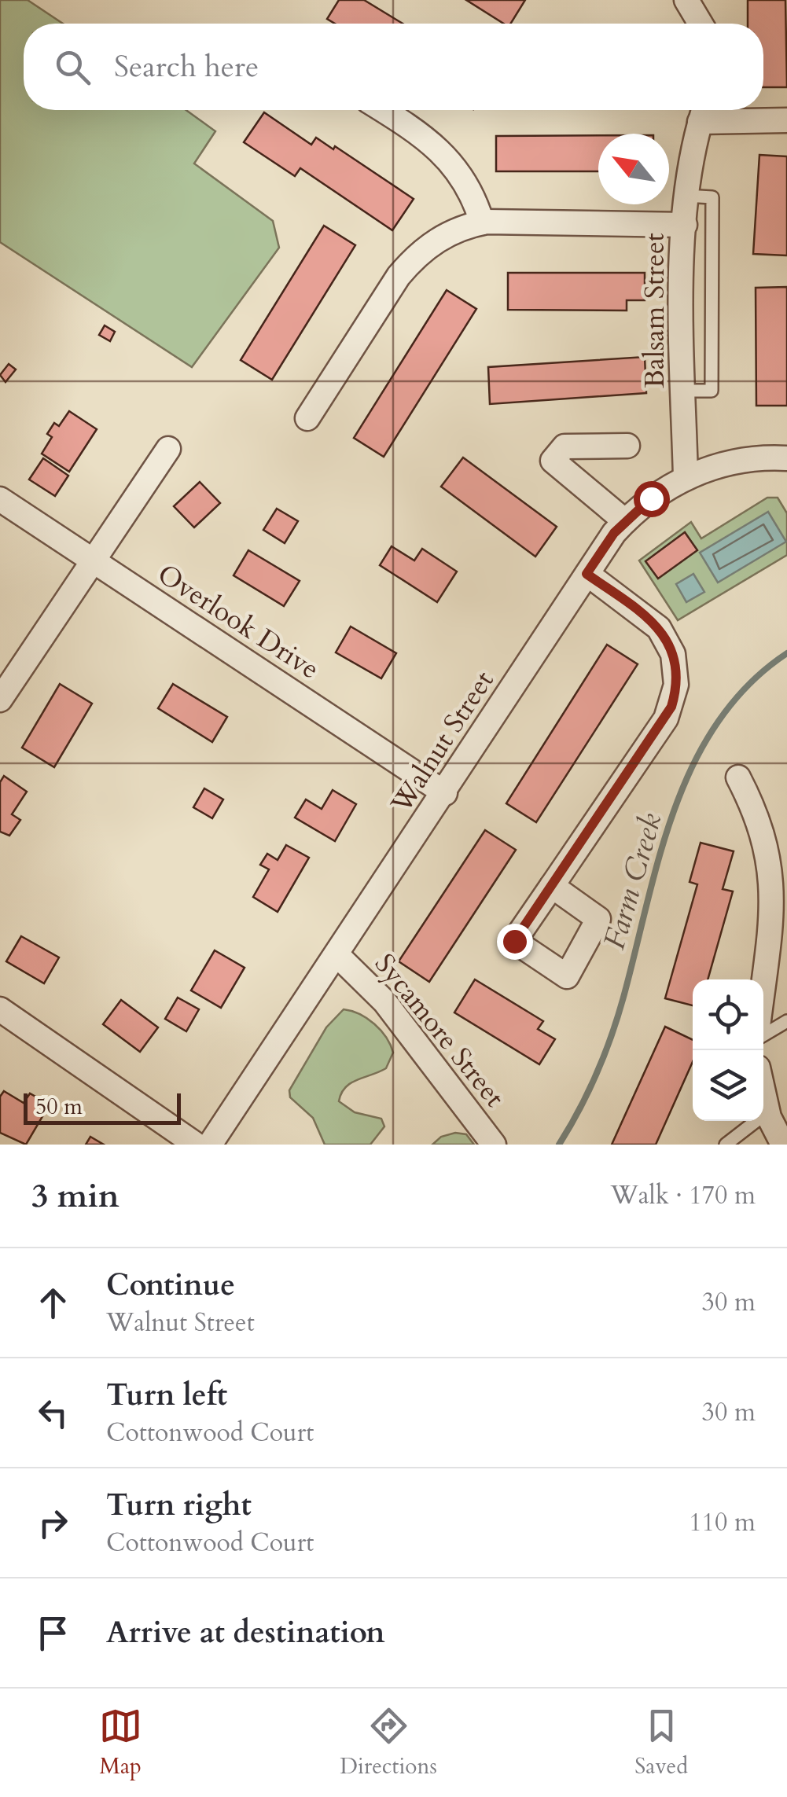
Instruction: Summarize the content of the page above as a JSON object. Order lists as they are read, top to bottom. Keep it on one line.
{"streets":{"street":["Balsam Street","Overlook Drive","Walnut Street","Sycamore Street"]},"crossings":[["Balsam Street","Walnut Street"],["Overlook Drive","Walnut Street"],["Walnut Street","Sycamore Street"]],"water":["Farm Creek"],"scale_bar":"50 m","north":"top left","page":{"search":"Search here","scale":"50 m","heading":["3 min","Walk · 170 m"],"list":[["Continue","Walnut Street","30 m"],["Turn left","Cottonwood Court","30 m"],["Turn right","Cottonwood Court","110 m"],"Arrive at destination"],"nav":["Map","Directions","Saved"]}}
